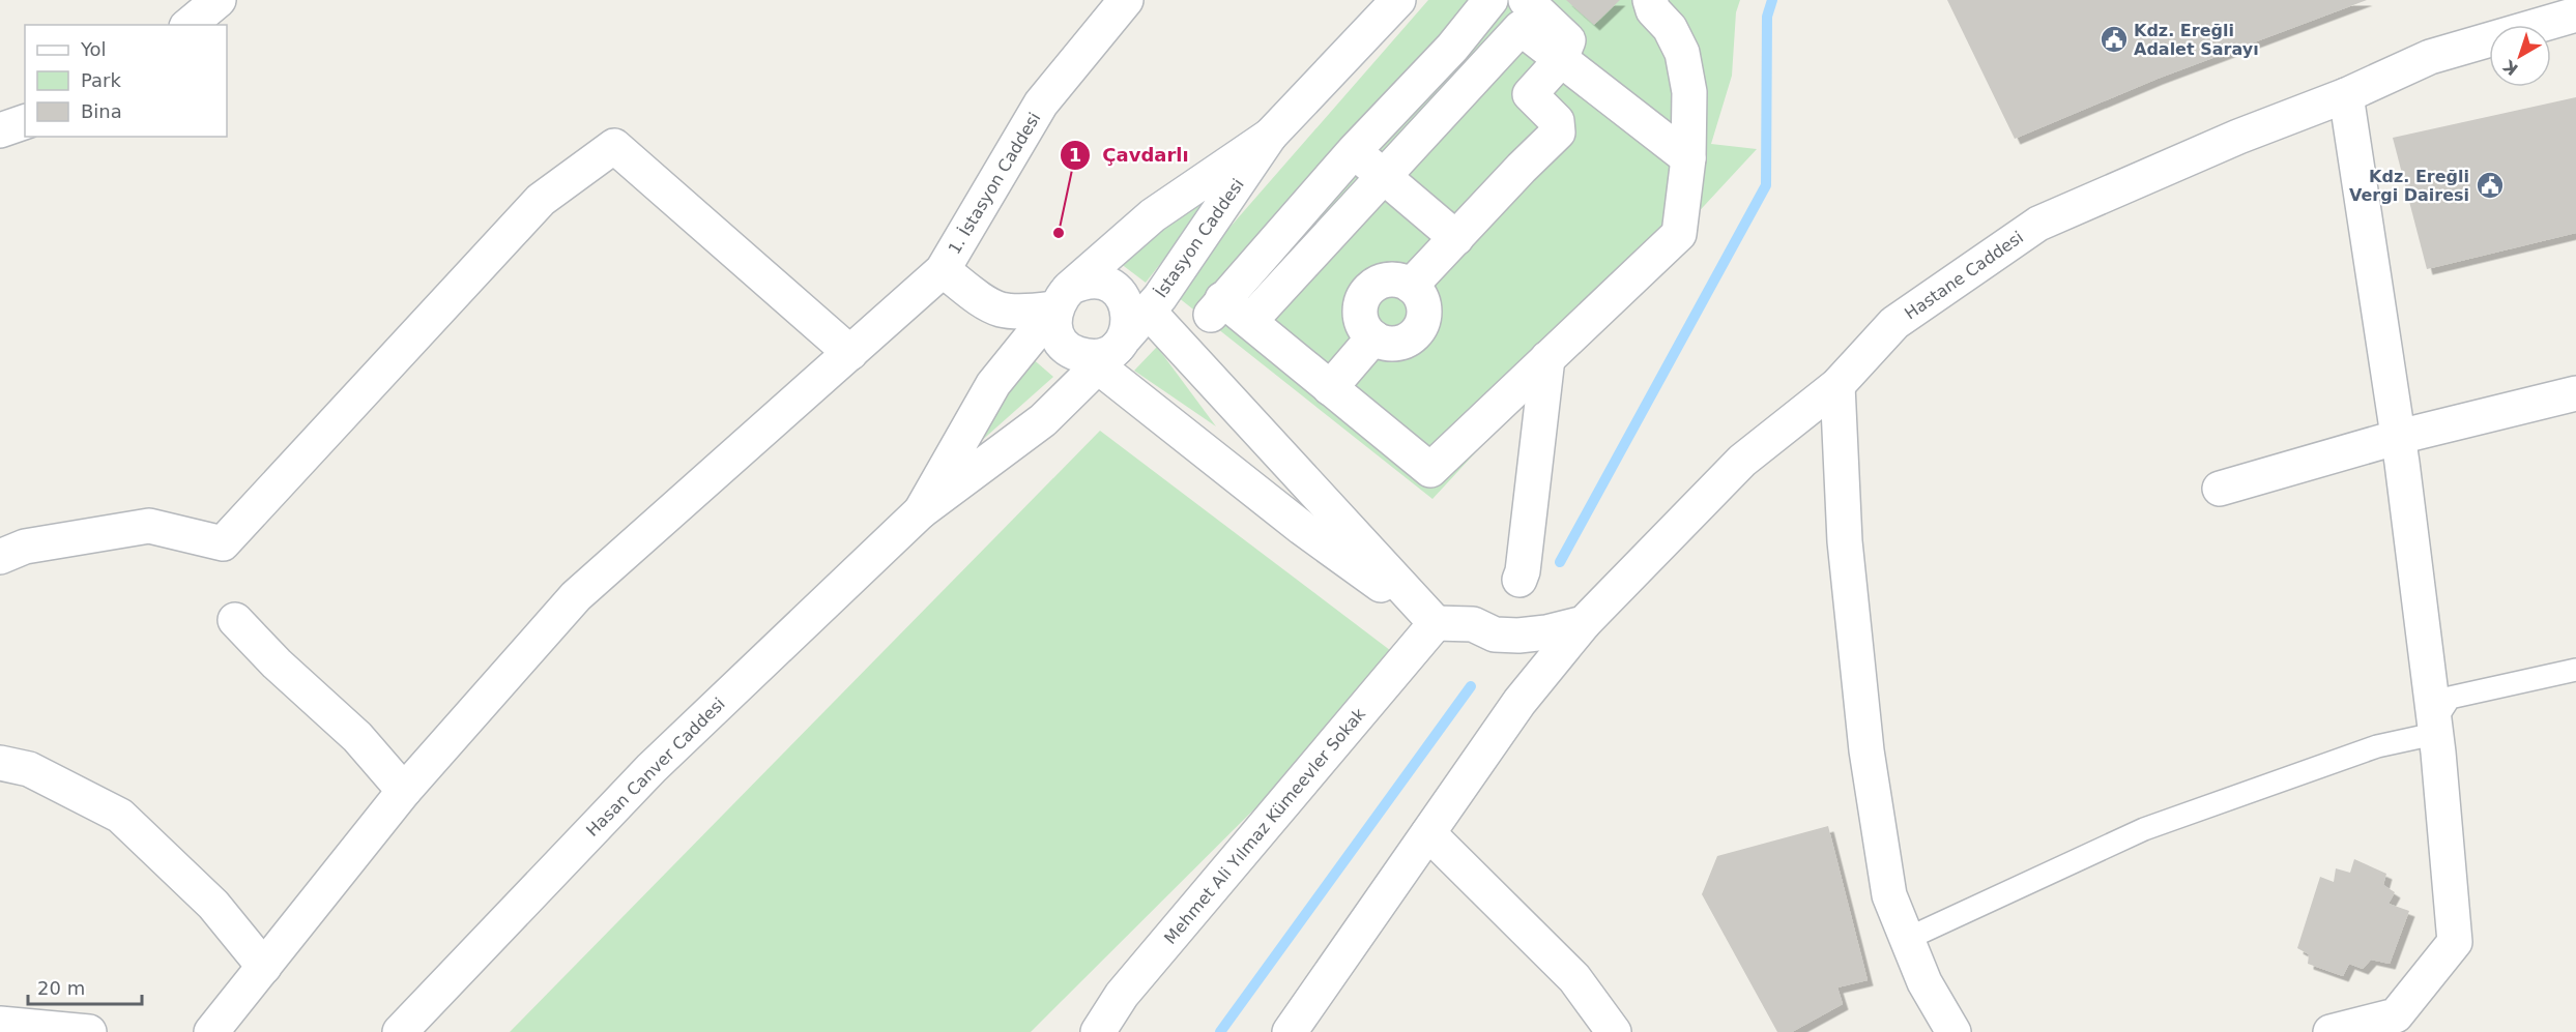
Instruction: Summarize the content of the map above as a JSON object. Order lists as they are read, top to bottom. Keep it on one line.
{"streets":{"street":["1. İstasyon Caddesi","İstasyon Caddesi","Hastane Caddesi","Hasan Canver Caddesi","Mehmet Ali Yılmaz Kümeevler Sokak"]},"crossings":[["1. İstasyon Caddesi","İstasyon Caddesi"],["1. İstasyon Caddesi","Hasan Canver Caddesi"],["İstasyon Caddesi","Hasan Canver Caddesi"]],"places":{"public building":["Kdz. Ereğli Adalet Sarayı","Kdz. Ereğli Vergi Dairesi"],"other":["Çavdarlı"]},"legend":["Yol","Park","Bina"],"scale_bar":"20 m","north":"bottom left"}
